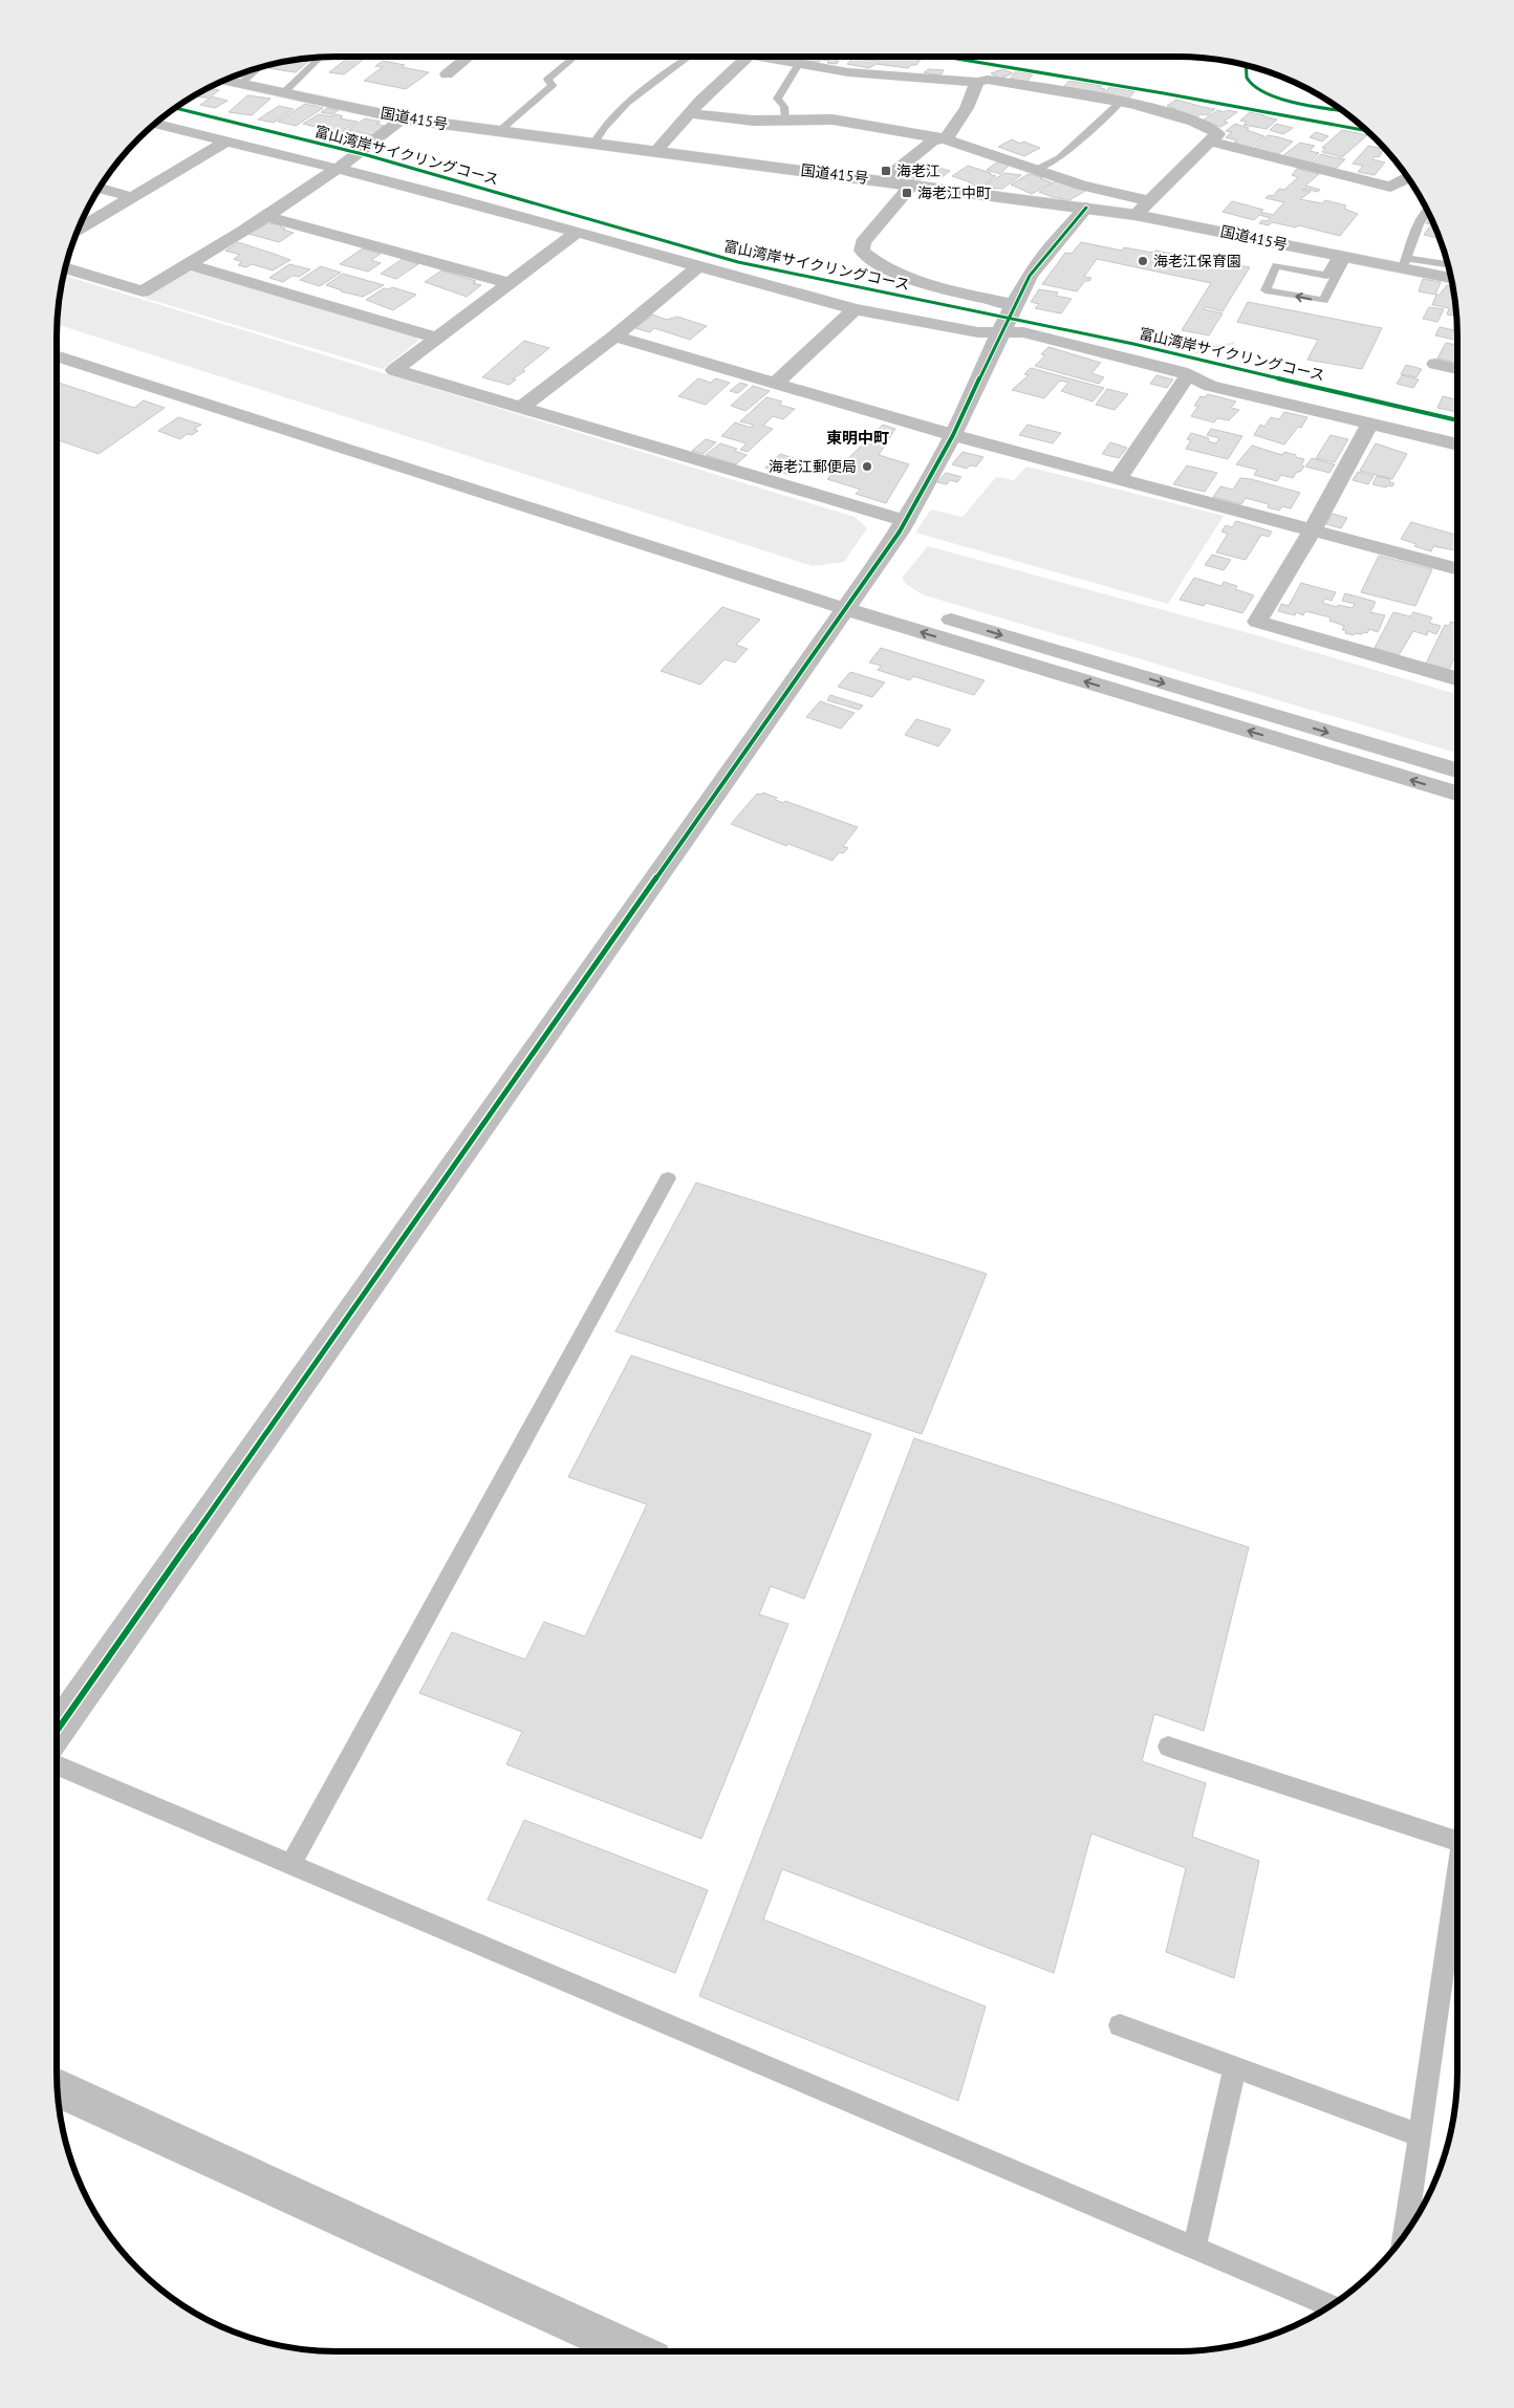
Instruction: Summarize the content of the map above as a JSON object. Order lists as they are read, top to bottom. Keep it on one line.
{"streets":{"main road":["国道415号"],"cycle path":["富山湾岸サイクリングコース"]},"districts":["東明中町"],"places":{"transit":["海老江","海老江中町"],"other":["海老江保育園","海老江郵便局"]}}
